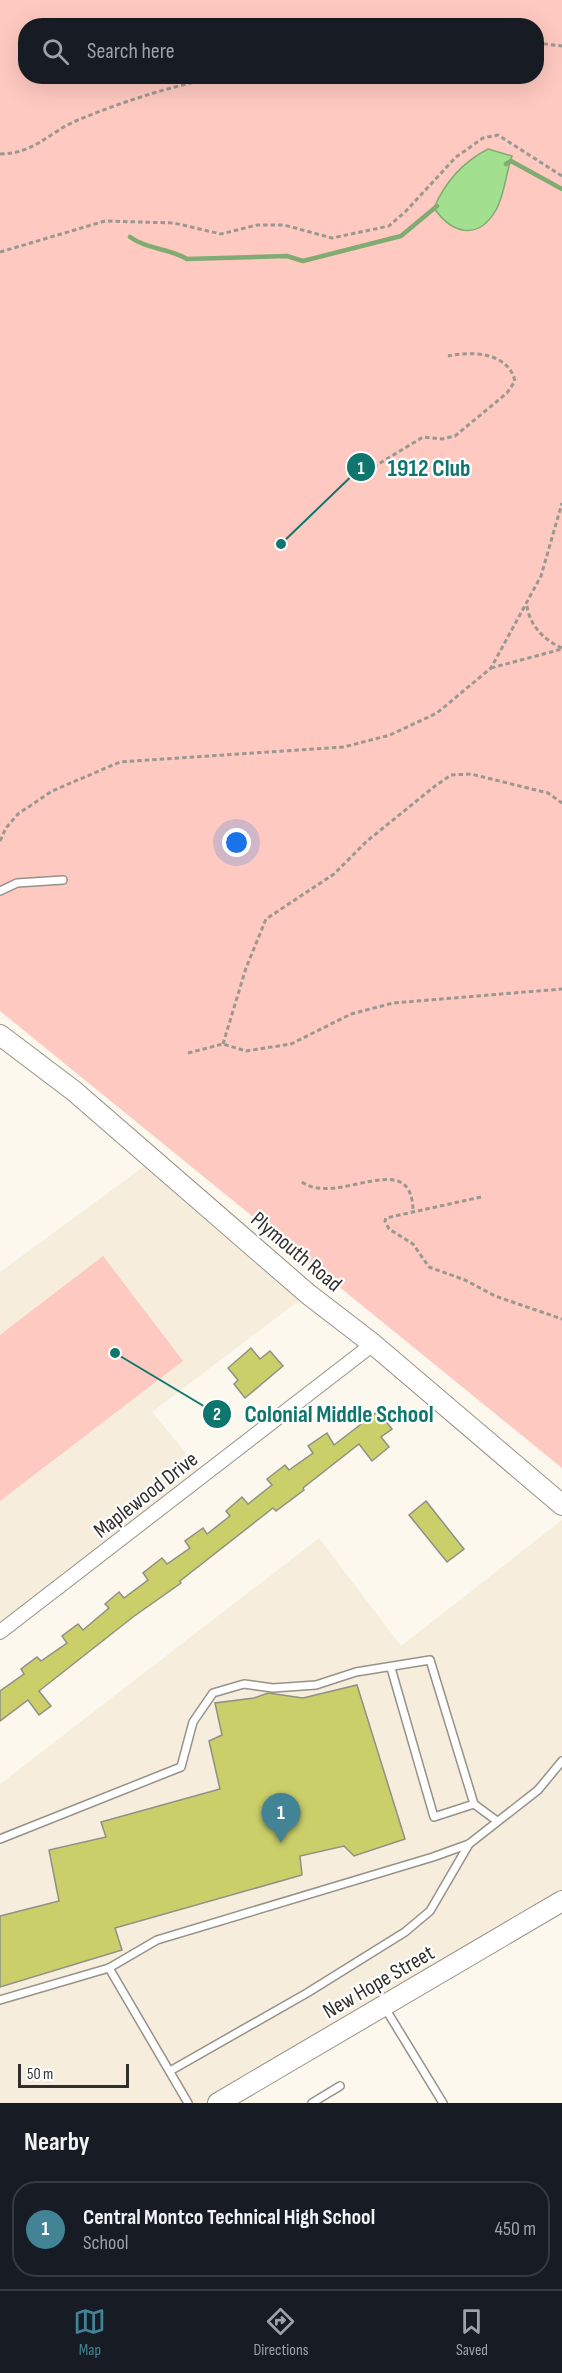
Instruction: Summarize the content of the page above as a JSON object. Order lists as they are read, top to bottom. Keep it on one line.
{"streets":{"street":["Plymouth Road","Maplewood Drive","New Hope Street"]},"crossings":[["Plymouth Road","Maplewood Drive"]],"places":["1912 Club","Colonial Middle School"],"scale_bar":"50 m","page":{"search":"Search here","pins":"1","scale":"50 m","heading":"Nearby","list":[{"mark":"1","name":"Central Montco Technical High School","note":"School","value":"450 m"}],"nav":["Map","Directions","Saved"]}}
